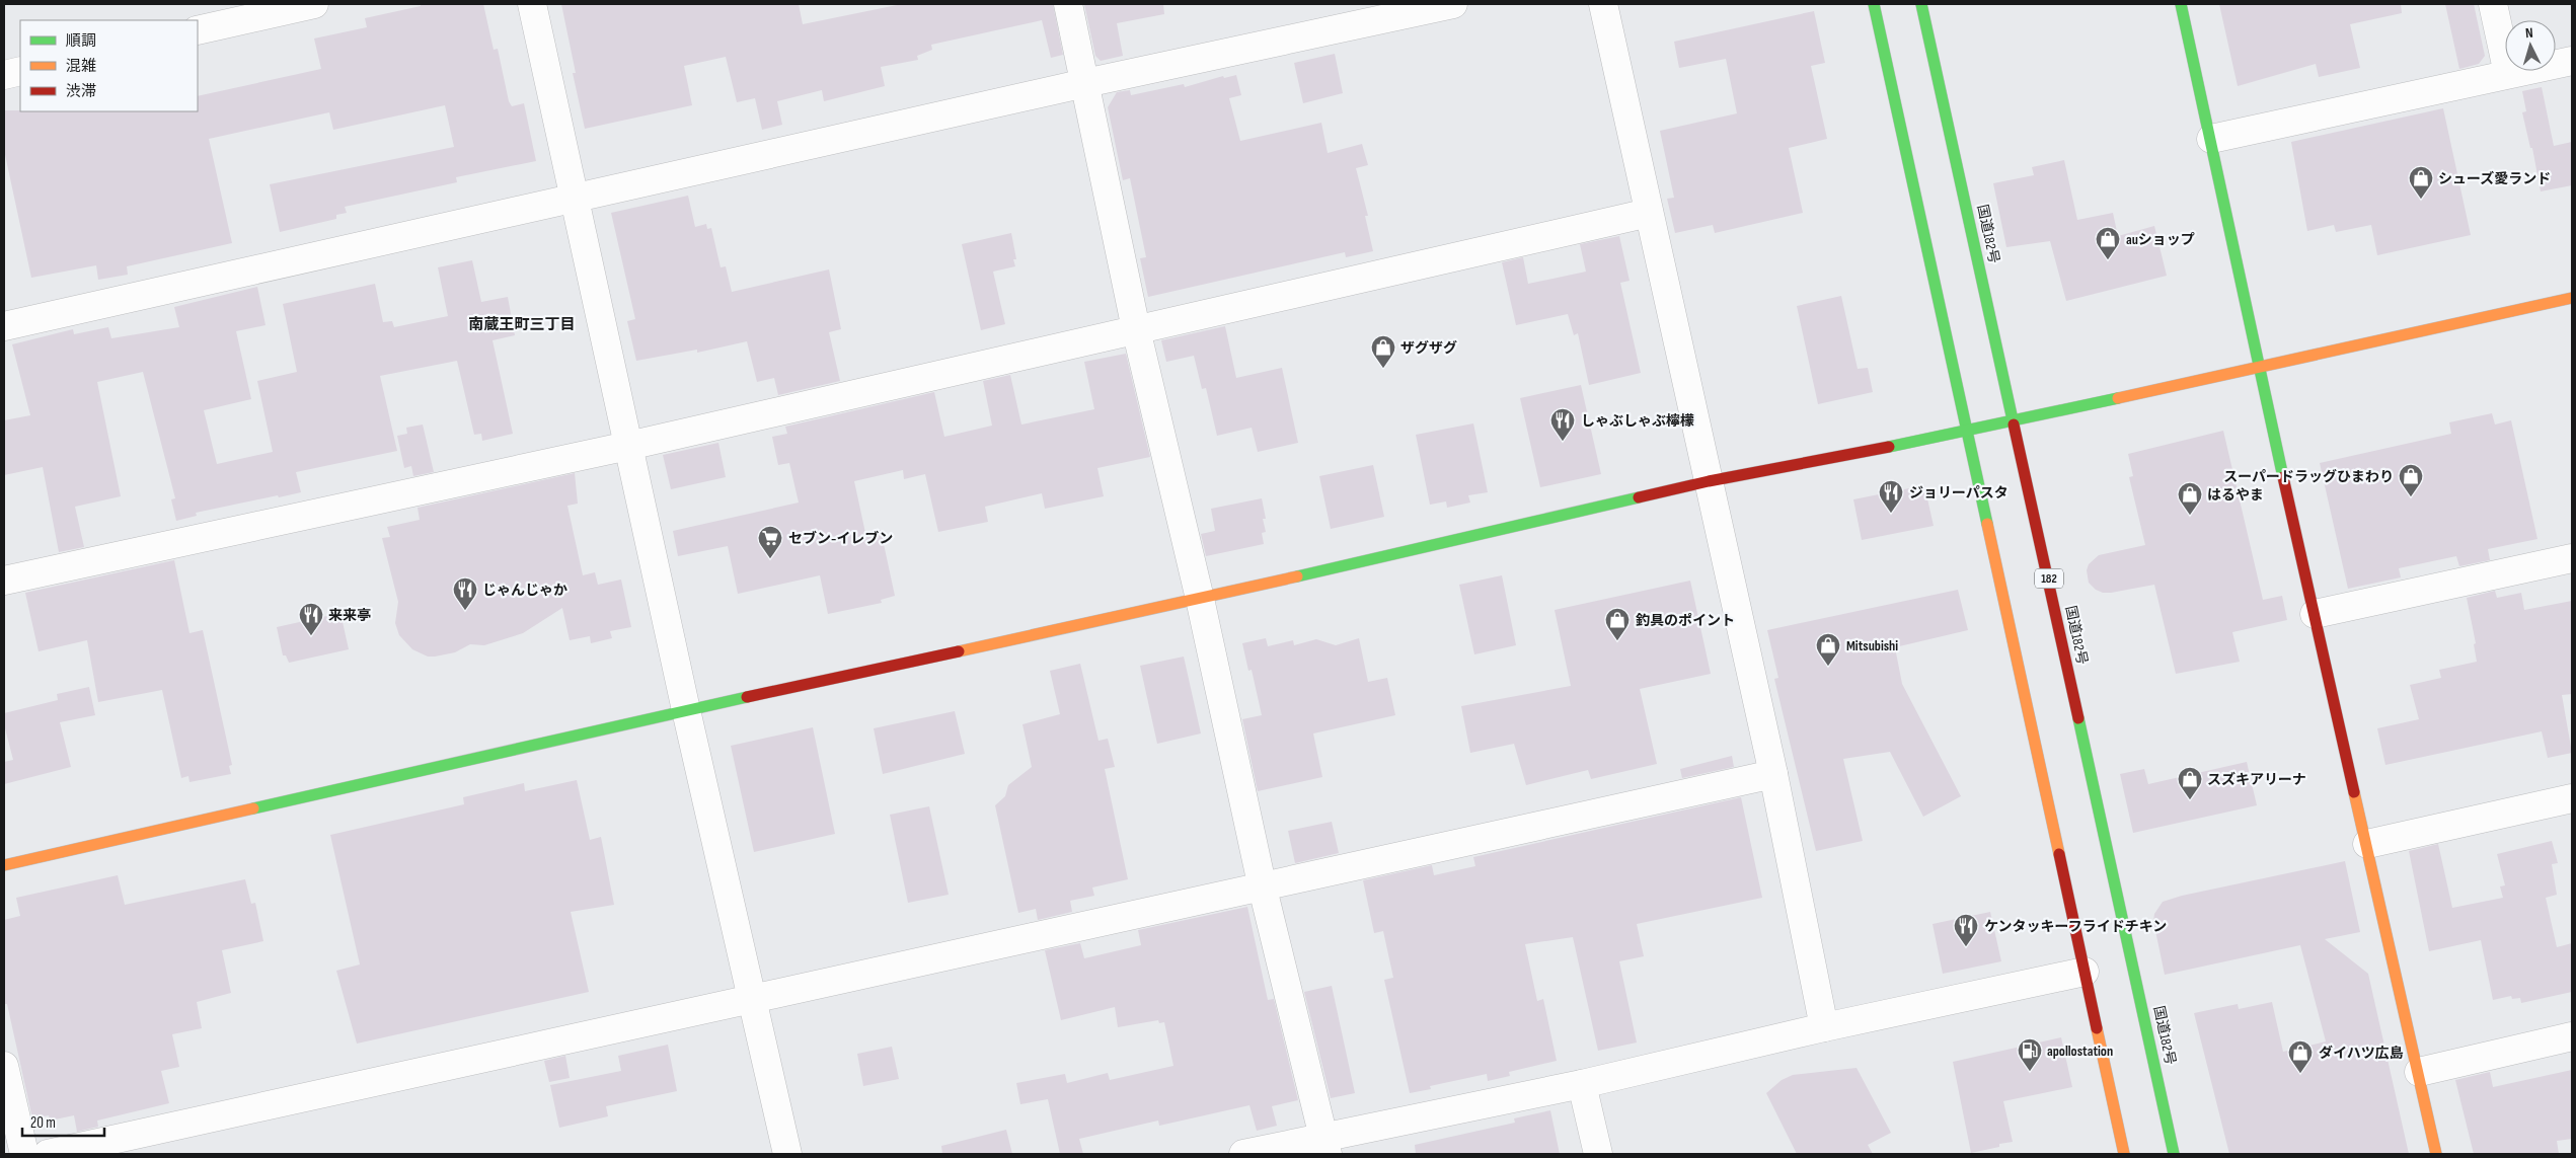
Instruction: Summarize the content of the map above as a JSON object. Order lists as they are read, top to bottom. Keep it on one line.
{"streets":{"main road":["国道182号","182"]},"districts":["南蔵王町三丁目"],"places":{"shop":["シューズ愛ランド","auショップ","ザグザグ","スーパードラッグひまわり","はるやま","釣具のポイント","Mitsubishi","スズキアリーナ","ダイハツ広島"],"restaurant":["しゃぶしゃぶ檸檬","ジョリーパスタ","じゃんじゃか","来来亭","ケンタッキーフライドチキン"],"supermarket":["セブン-イレブン"],"fuel station":["apollostation"]},"legend":["順調","混雑","渋滞"],"scale_bar":"20 m","north":"top"}
